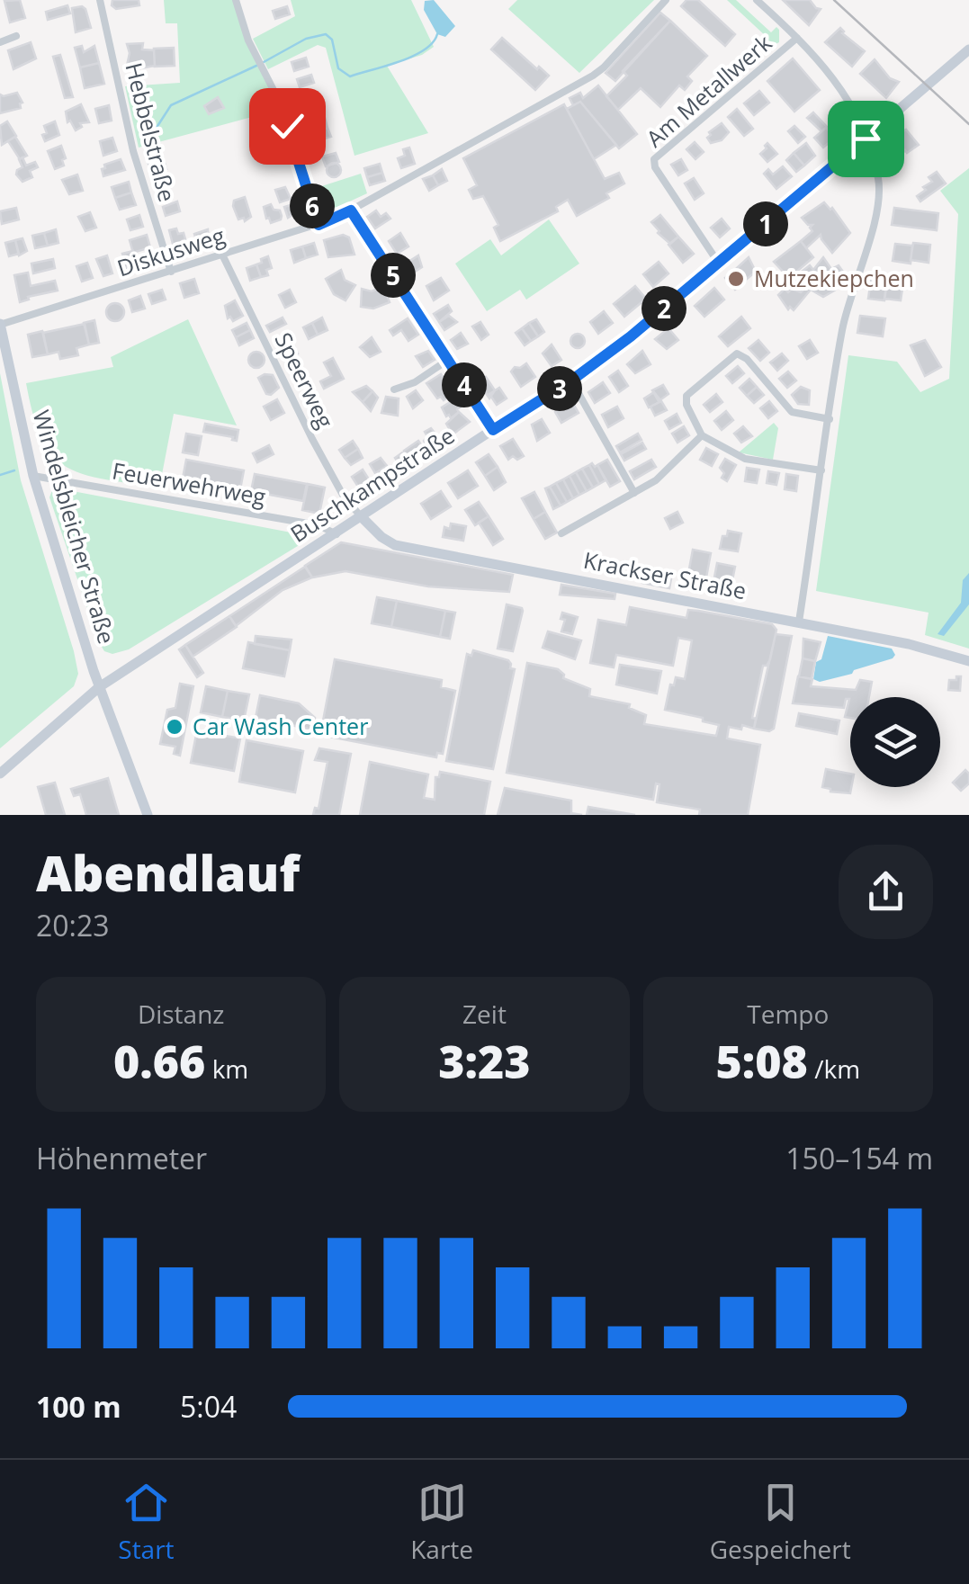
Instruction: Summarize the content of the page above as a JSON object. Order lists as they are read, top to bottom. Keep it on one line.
{"streets":{"main road":["Buschkampstraße","Windelsbleicher Straße","Krackser Straße"],"street":["Am Metallwerk","Hebbelstraße","Diskusweg","Speerweg","Feuerwehrweg"]},"crossings":[["Am Metallwerk","Buschkampstraße"],["Am Metallwerk","Krackser Straße"],["Hebbelstraße","Diskusweg"],["Diskusweg","Speerweg"],["Diskusweg","Windelsbleicher Straße"],["Speerweg","Buschkampstraße"],["Speerweg","Krackser Straße"],["Feuerwehrweg","Buschkampstraße"],["Feuerwehrweg","Windelsbleicher Straße"],["Buschkampstraße","Windelsbleicher Straße"],["Buschkampstraße","Krackser Straße"]],"places":["Mutzekiepchen","Car Wash Center"],"page":{"pins":["6","1","5","2","4","3"],"heading":["Abendlauf","20:23"],"stats":[["Distanz","0.66 km"],["Zeit","3:23"],["Tempo","5:08 /km"]],"chart":["Höhenmeter","150–154 m"],"list":[{"name":"100 m","note":"5:04"}],"tabs":["Start","Karte","Gespeichert"]}}
